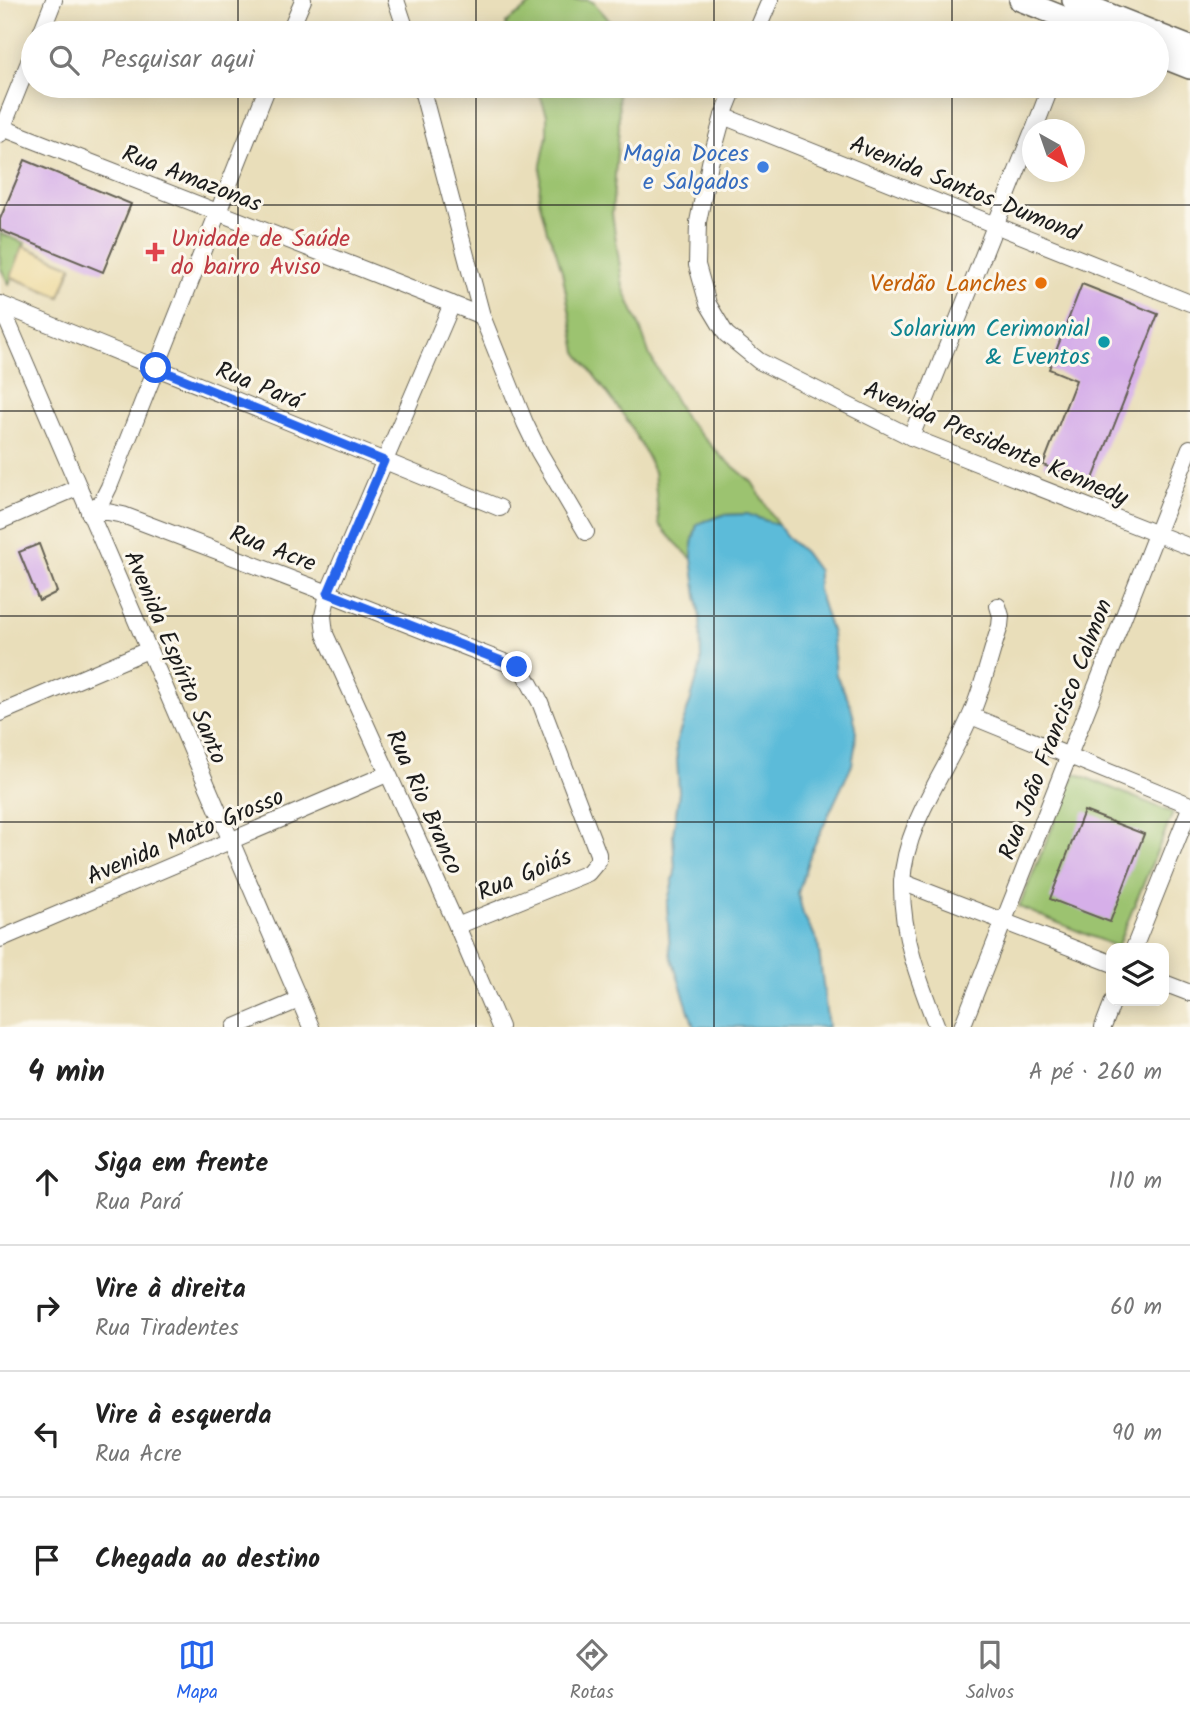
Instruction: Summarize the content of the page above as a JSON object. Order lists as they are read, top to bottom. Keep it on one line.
{"streets":{"street":["Rua Amazonas","Avenida Santos Dumond","Rua Pará","Avenida Presidente Kennedy","Rua Acre","Avenida Espírito Santo","Rua João Francisco Calmon","Rua Rio Branco","Avenida Mato Grosso","Rua Goiás"]},"crossings":[["Rua Amazonas","Rua Rio Branco"],["Avenida Santos Dumond","Avenida Presidente Kennedy"],["Rua Pará","Avenida Espírito Santo"],["Rua Pará","Rua Rio Branco"],["Avenida Presidente Kennedy","Rua João Francisco Calmon"],["Rua Acre","Avenida Espírito Santo"],["Rua Acre","Rua Rio Branco"],["Rua Acre","Rua Goiás"],["Avenida Espírito Santo","Avenida Mato Grosso"],["Rua Rio Branco","Avenida Mato Grosso"],["Rua Rio Branco","Rua Goiás"]],"places":{"other":["Magia Doces e Salgados","Verdão Lanches","Solarium Cerimonial & Eventos"],"health":["Unidade de Saúde do bairro Aviso"]},"north":"bottom right","page":{"search":"Pesquisar aqui","heading":["4 min","A pé · 260 m"],"list":[["Siga em frente","Rua Pará","110 m"],["Vire à direita","Rua Tiradentes","60 m"],["Vire à esquerda","Rua Acre","90 m"],"Chegada ao destino"],"nav":["Mapa","Rotas","Salvos"]}}
